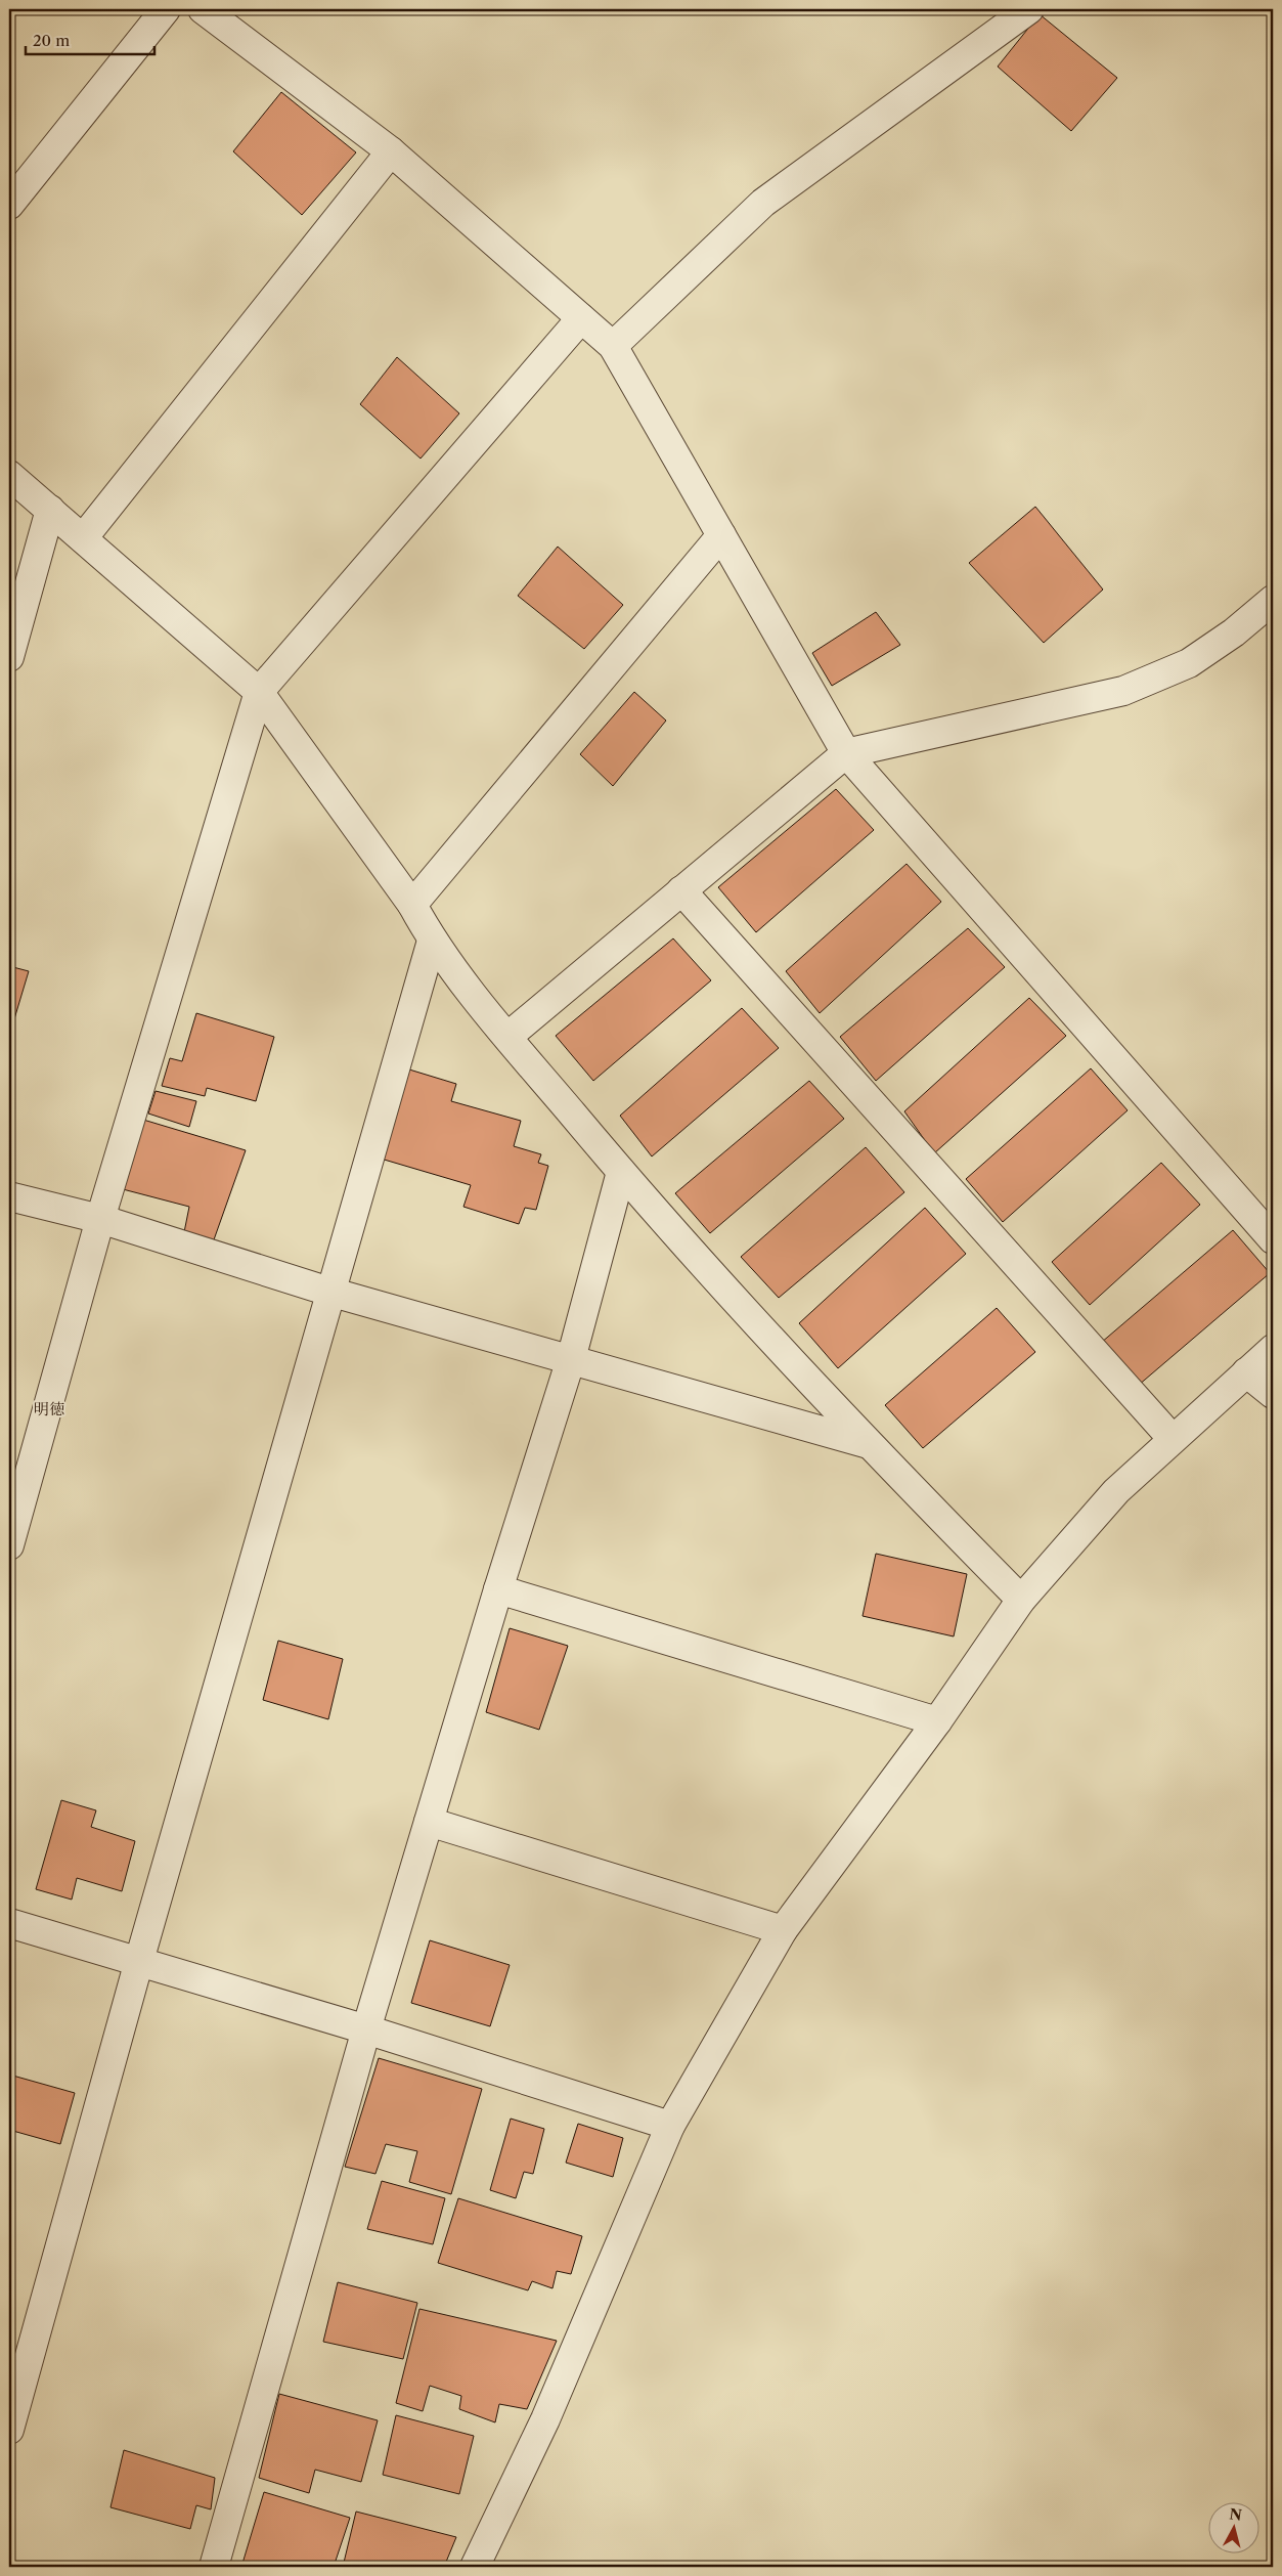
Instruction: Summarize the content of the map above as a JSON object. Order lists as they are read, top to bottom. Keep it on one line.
{"districts":["明徳"],"scale_bar":"20 m","north":"top"}
